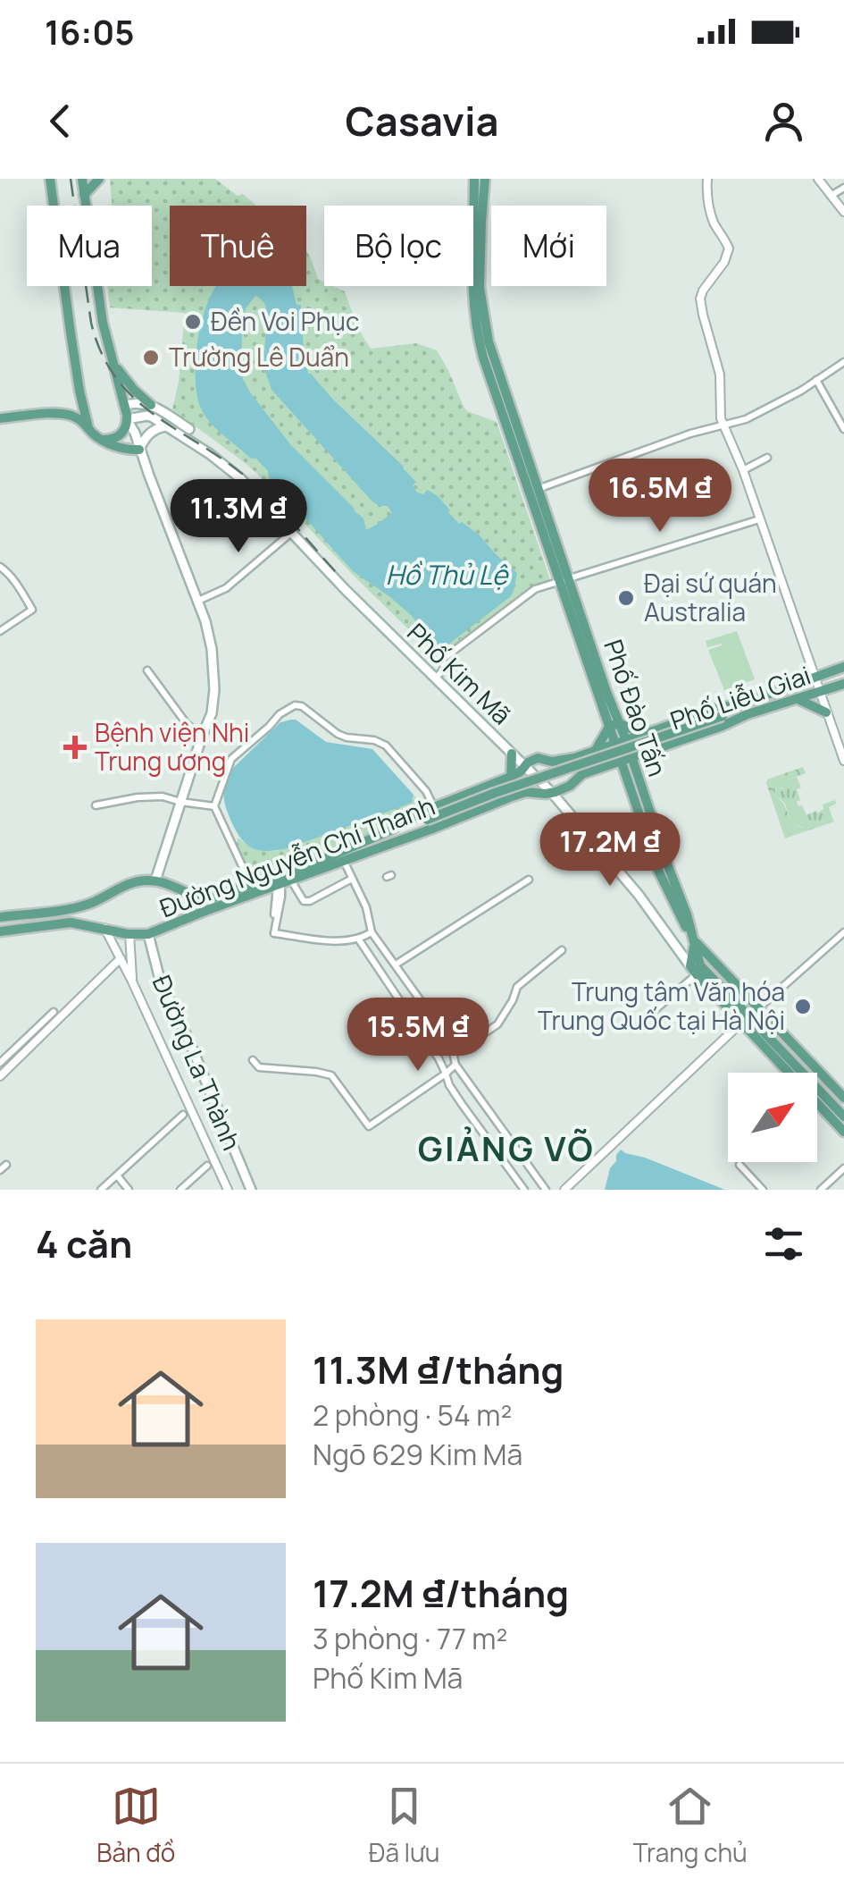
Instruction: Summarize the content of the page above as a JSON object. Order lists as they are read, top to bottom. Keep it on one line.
{"streets":{"main road":["Phố Kim Mã","Phố Liễu Giai","Phố Đào Tấn","Đường Nguyễn Chí Thanh","Đường La Thành"]},"crossings":[["Phố Kim Mã","Phố Liễu Giai"],["Phố Kim Mã","Phố Đào Tấn"],["Phố Kim Mã","Đường Nguyễn Chí Thanh"],["Phố Liễu Giai","Phố Đào Tấn"],["Phố Liễu Giai","Đường Nguyễn Chí Thanh"],["Đường Nguyễn Chí Thanh","Đường La Thành"]],"districts":["GIẢNG VÕ"],"water":["Hồ Thủ Lệ"],"places":{"other":["Đền Voi Phục","Trường Lê Duẩn","Đại sứ quán Australia","Trung tâm Văn hóa Trung Quốc tại Hà Nội"],"health":["Bệnh viện Nhi Trung ương"]},"north":"top right","page":{"status":"16:05","header":"Casavia","chip":["Mua","Thuê","Bộ lọc","Mới"],"price":["16.5M ₫","11.3M ₫","17.2M ₫","15.5M ₫"],"heading":"4 căn","list":[{"name":"11.3M ₫/tháng","note":"2 phòng · 54 m² · Ngõ 629 Kim Mã"},{"name":"17.2M ₫/tháng","note":"3 phòng · 77 m² · Phố Kim Mã"}],"tabs":["Bản đồ","Đã lưu","Trang chủ"]}}
